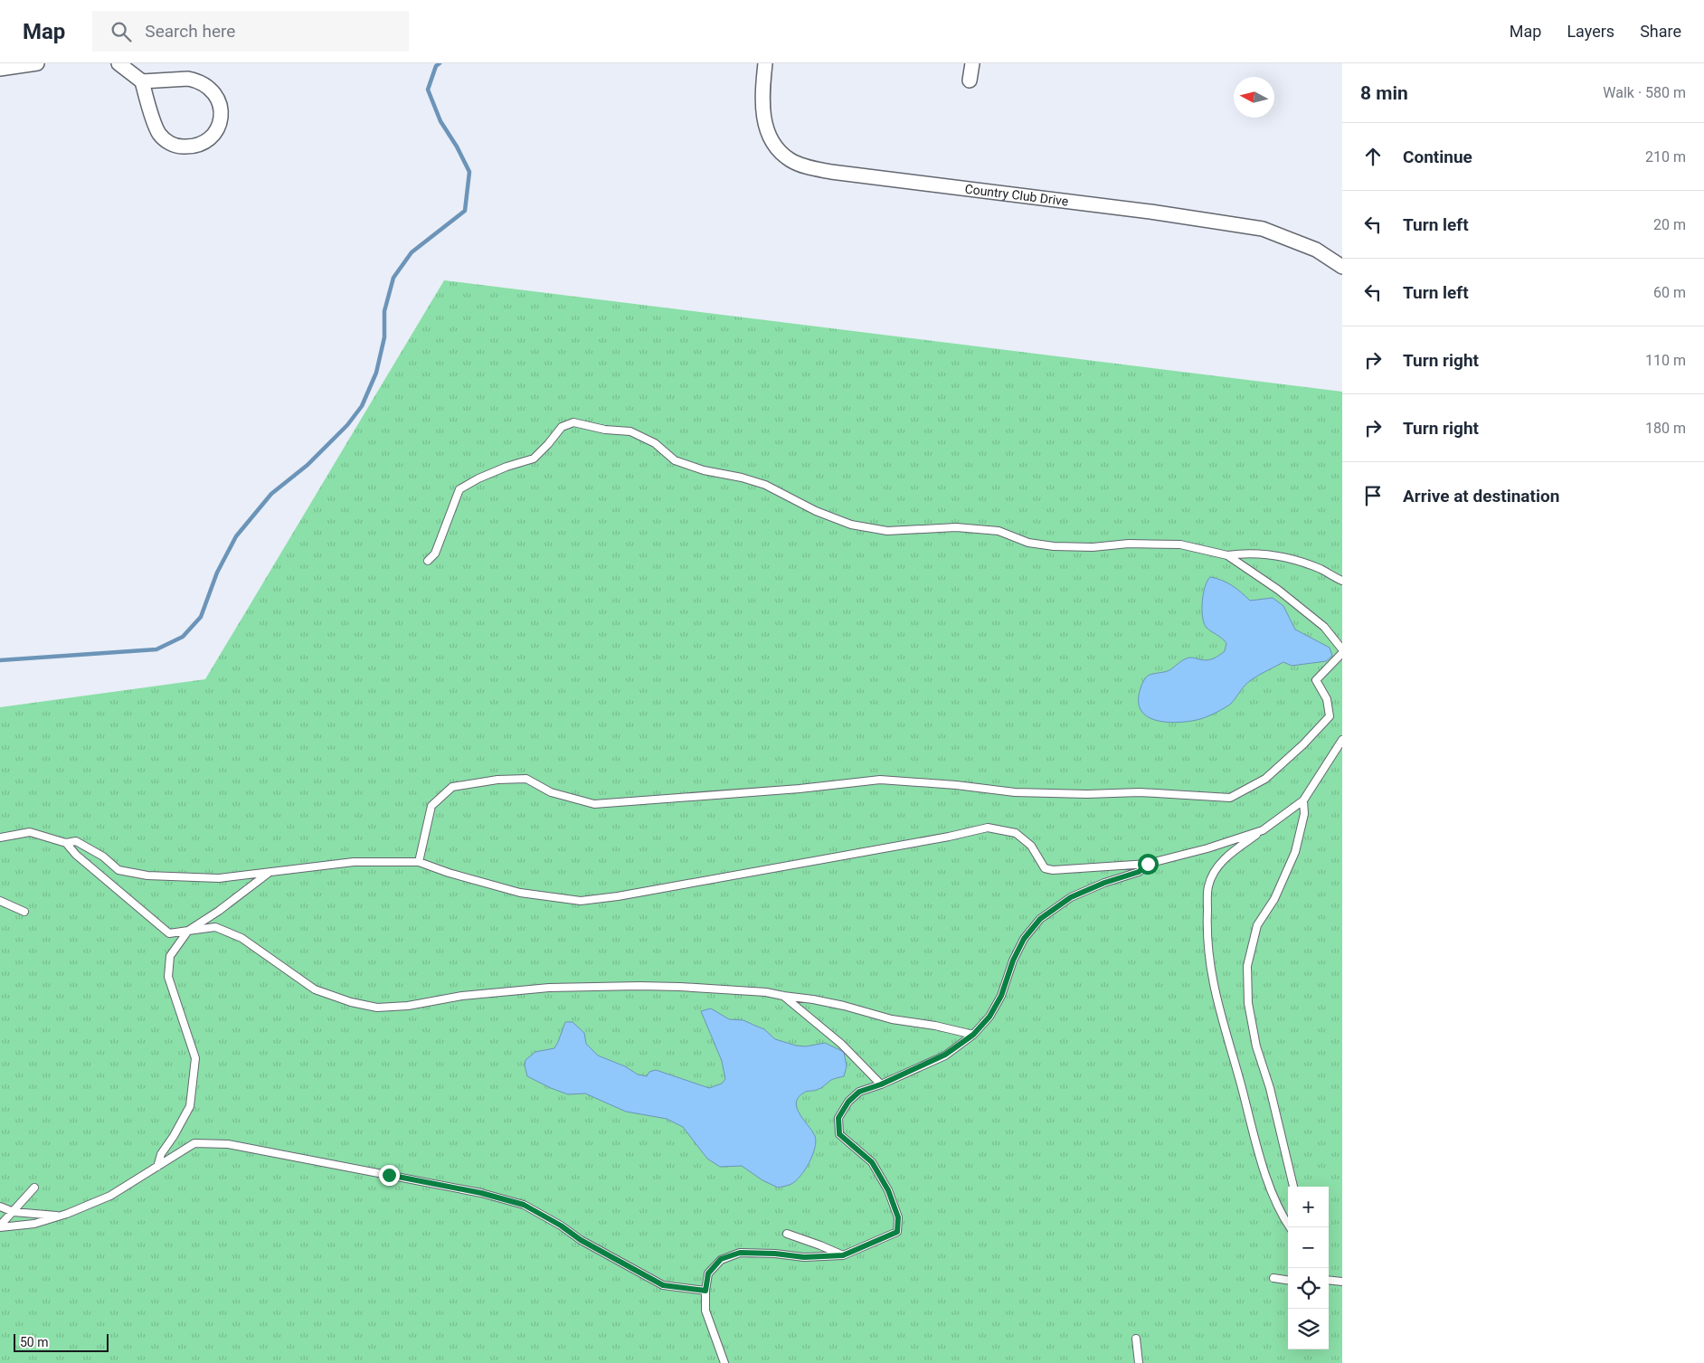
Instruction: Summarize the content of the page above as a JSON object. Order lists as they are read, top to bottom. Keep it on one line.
{"streets":{"street":["Country Club Drive"]},"scale_bar":"50 m","north":"left","page":{"header":"Map","search":"Search here","nav":["Map","Layers","Share"],"heading":["8 min","Walk · 580 m"],"list":[["Continue","210 m"],["Turn left","20 m"],["Turn left","60 m"],["Turn right","110 m"],["Turn right","180 m"],"Arrive at destination"],"map_buttons":["+","−"],"scale":"50 m"}}
